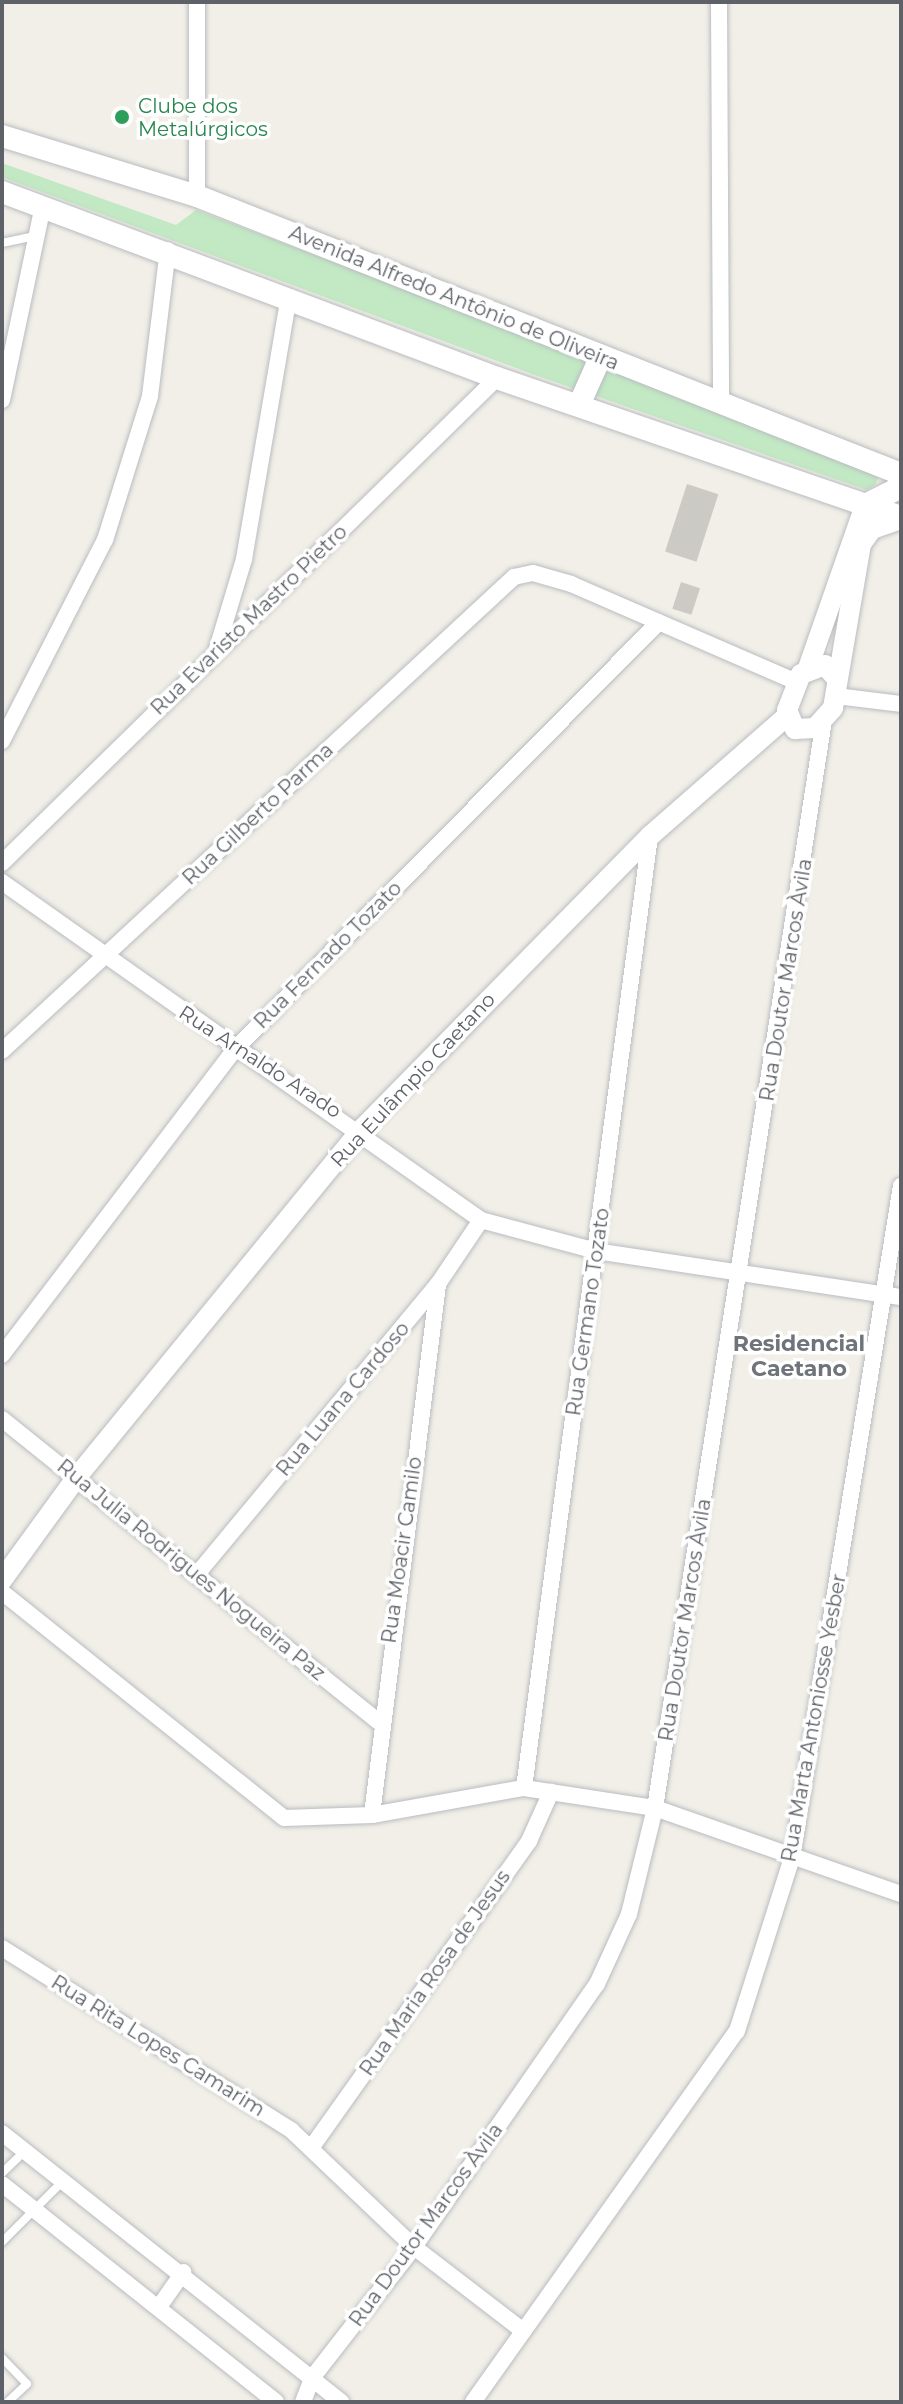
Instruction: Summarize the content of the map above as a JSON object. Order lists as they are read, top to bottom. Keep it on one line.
{"streets":{"main road":["Avenida Alfredo Antônio de Oliveira"],"street":["Rua Evaristo Mastro Pietro","Rua Gilberto Parma","Rua Fernado Tozato","Rua Doutor Marcos Àvila","Rua Arnaldo Arado","Rua Eulâmpio Caetano","Rua Germano Tozato","Rua Luana Cardoso","Rua Moacir Camilo","Rua Julia Rodrigues Nogueira Paz","Rua Marta Antoniosse Yesber","Rua Maria Rosa de Jesus","Rua Rita Lopes Camarim"]},"crossings":[["Rua Gilberto Parma","Rua Fernado Tozato"],["Rua Gilberto Parma","Rua Arnaldo Arado"],["Rua Fernado Tozato","Rua Arnaldo Arado"],["Rua Doutor Marcos Àvila","Rua Arnaldo Arado"],["Rua Doutor Marcos Àvila","Rua Rita Lopes Camarim"],["Rua Arnaldo Arado","Rua Eulâmpio Caetano"],["Rua Arnaldo Arado","Rua Germano Tozato"],["Rua Arnaldo Arado","Rua Luana Cardoso"],["Rua Arnaldo Arado","Rua Marta Antoniosse Yesber"],["Rua Eulâmpio Caetano","Rua Germano Tozato"],["Rua Eulâmpio Caetano","Rua Julia Rodrigues Nogueira Paz"],["Rua Luana Cardoso","Rua Moacir Camilo"],["Rua Luana Cardoso","Rua Julia Rodrigues Nogueira Paz"],["Rua Moacir Camilo","Rua Julia Rodrigues Nogueira Paz"],["Rua Marta Antoniosse Yesber","Rua Rita Lopes Camarim"],["Rua Maria Rosa de Jesus","Rua Rita Lopes Camarim"]],"districts":["Residencial Caetano"],"places":["Clube dos Metalúrgicos"]}
